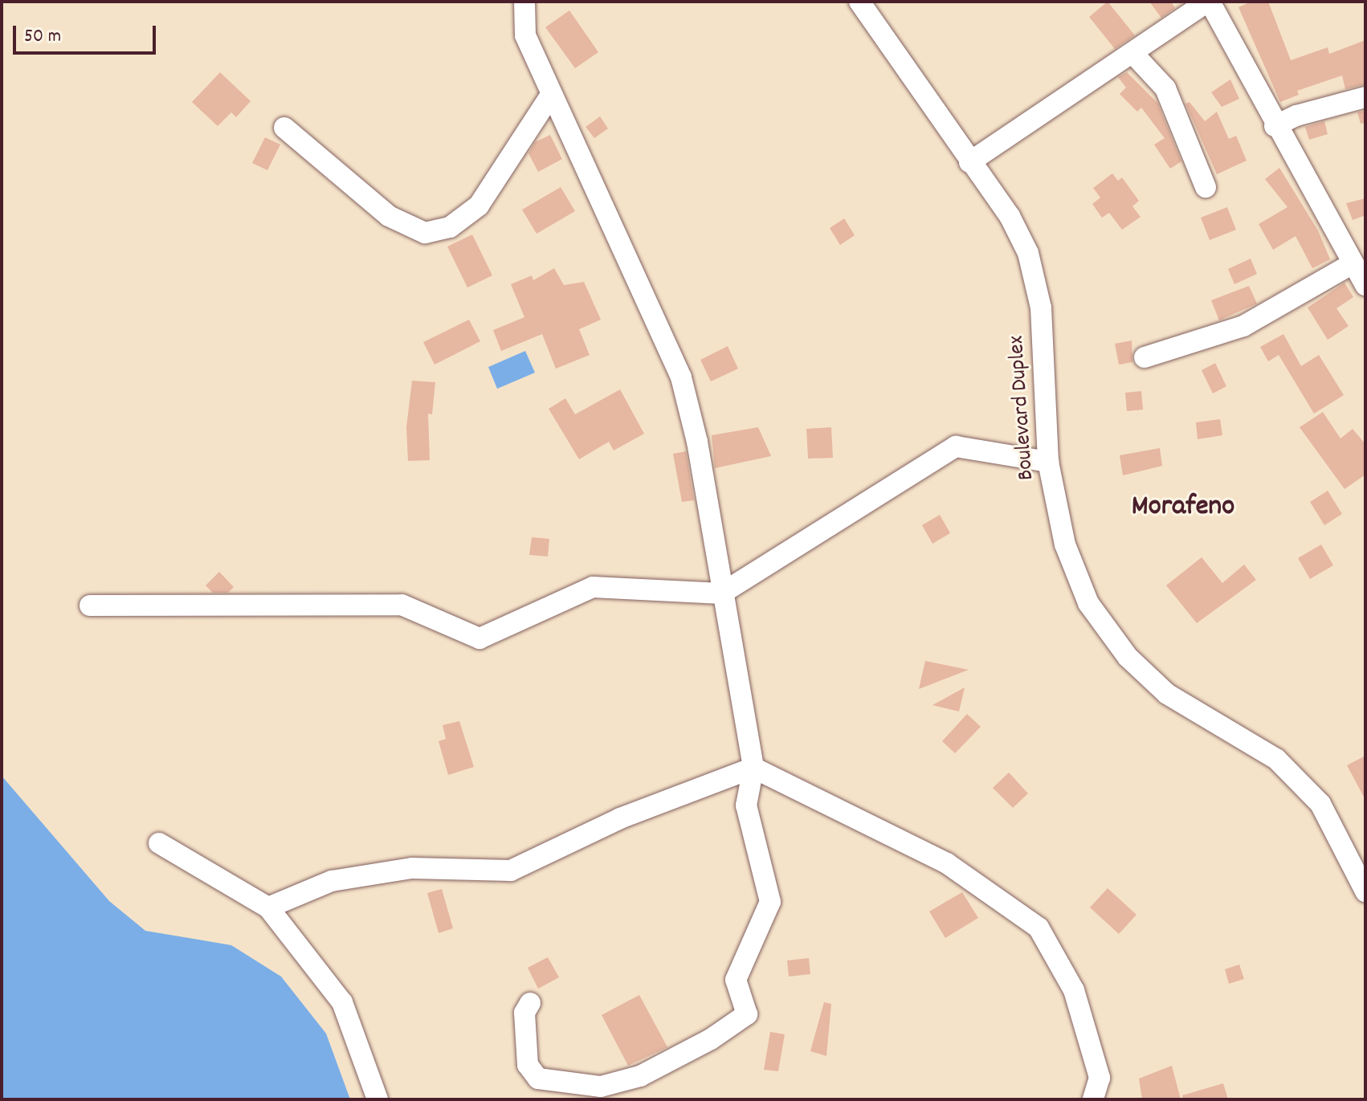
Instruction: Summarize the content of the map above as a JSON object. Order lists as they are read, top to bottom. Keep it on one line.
{"streets":{"street":["Boulevard Duplex"]},"districts":["Morafeno"],"scale_bar":"50 m"}
